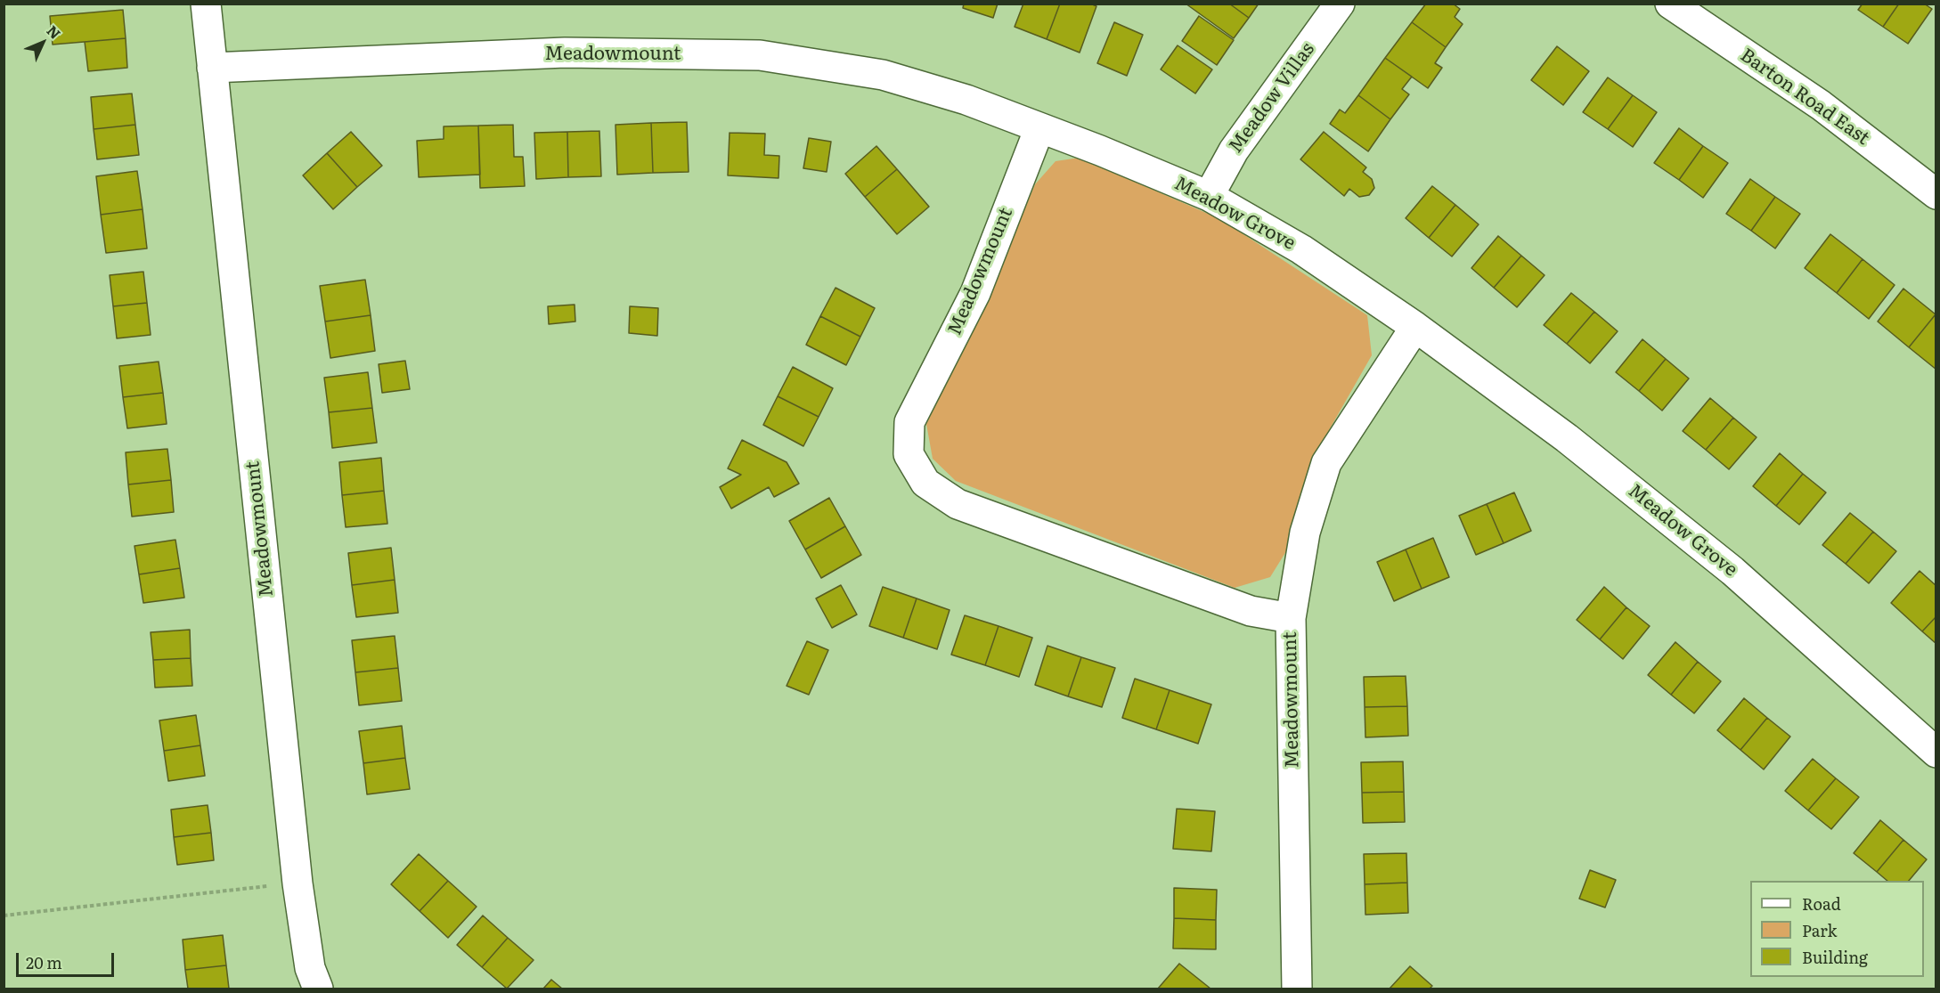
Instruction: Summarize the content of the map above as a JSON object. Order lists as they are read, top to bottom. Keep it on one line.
{"streets":{"street":["Meadowmount","Barton Road East","Meadow Villas","Meadow Grove"]},"crossings":[["Meadowmount","Meadow Grove"],["Meadow Villas","Meadow Grove"]],"legend":["Road","Park","Building"],"scale_bar":"20 m","north":"top right"}
